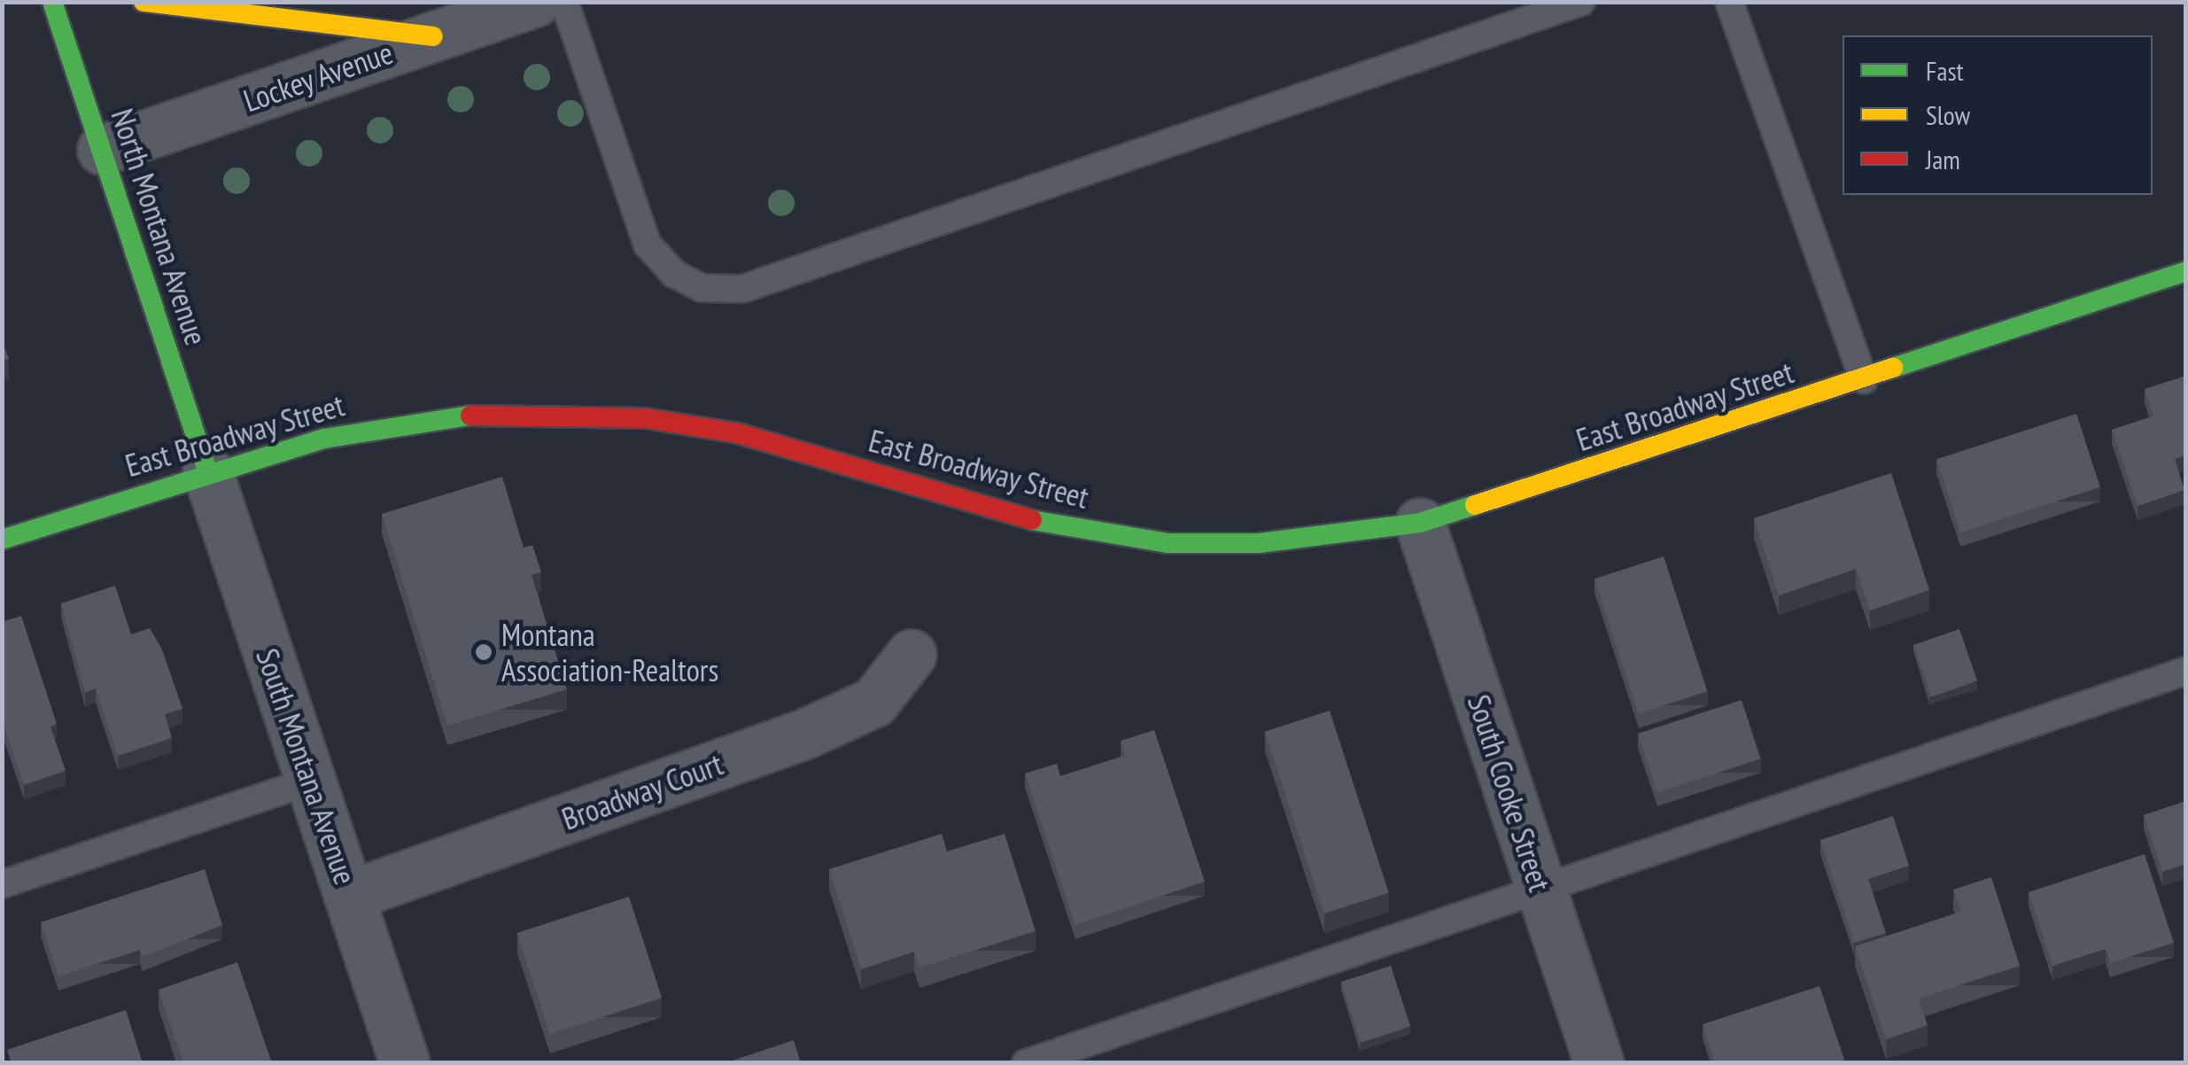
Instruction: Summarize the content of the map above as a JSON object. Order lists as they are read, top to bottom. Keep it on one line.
{"streets":{"street":["Lockey Avenue","North Montana Avenue","East Broadway Street","South Montana Avenue","Broadway Court","South Cooke Street"]},"crossings":[["Lockey Avenue","North Montana Avenue"],["North Montana Avenue","East Broadway Street"],["North Montana Avenue","South Montana Avenue"],["East Broadway Street","South Montana Avenue"],["East Broadway Street","South Cooke Street"],["South Montana Avenue","Broadway Court"]],"places":["Montana Association-Realtors"],"legend":["Fast","Slow","Jam"]}
